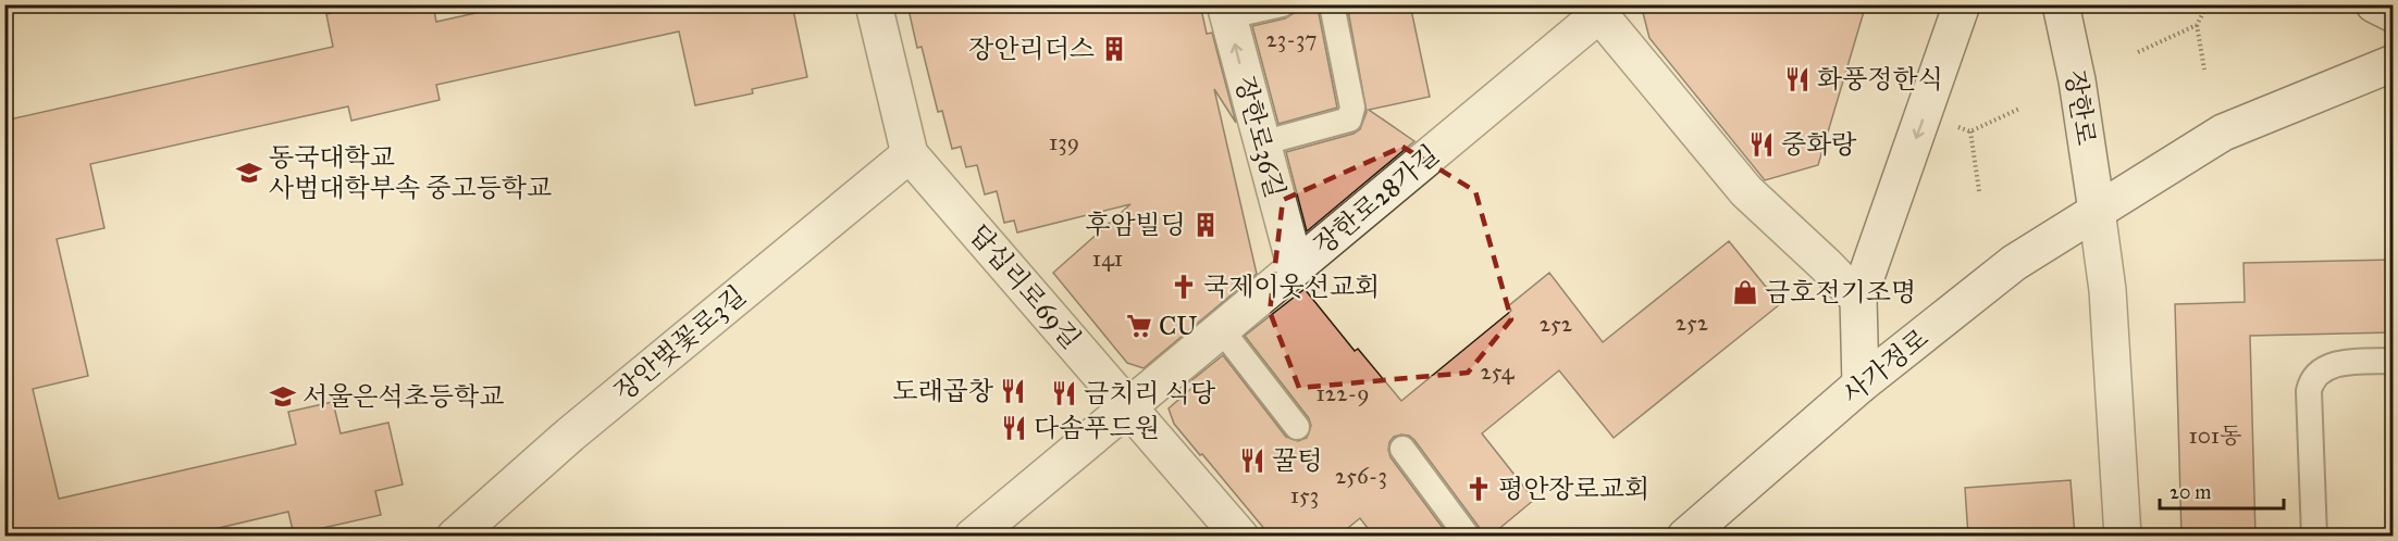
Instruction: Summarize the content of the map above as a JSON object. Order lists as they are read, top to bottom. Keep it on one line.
{"streets":{"street":["장한로","장한로36길","장한로28가길","답십리로69길","장안벚꽃로3길","사가정로"]},"crossings":[["장한로","사가정로"],["장한로36길","장한로28가길"],["장한로28가길","답십리로69길"],["답십리로69길","장안벚꽃로3길"]],"one_way":["장한로36길"],"places":{"building":["장안리더스","후암빌딩"],"restaurant":["화풍정한식","중화랑","도래곱창","금치리 식당","다솜푸드원","꿀텅"],"school or university":["동국대학교 사범대학부속 중고등학교","서울은석초등학교"],"church":["국제이웃선교회","평안장로교회"],"shop":["금호전기조명"],"supermarket":["CU"]},"house_numbers":["23-37","139","141","252","252","254","122-9","101동","256-3","153"],"scale_bar":"20 m"}
